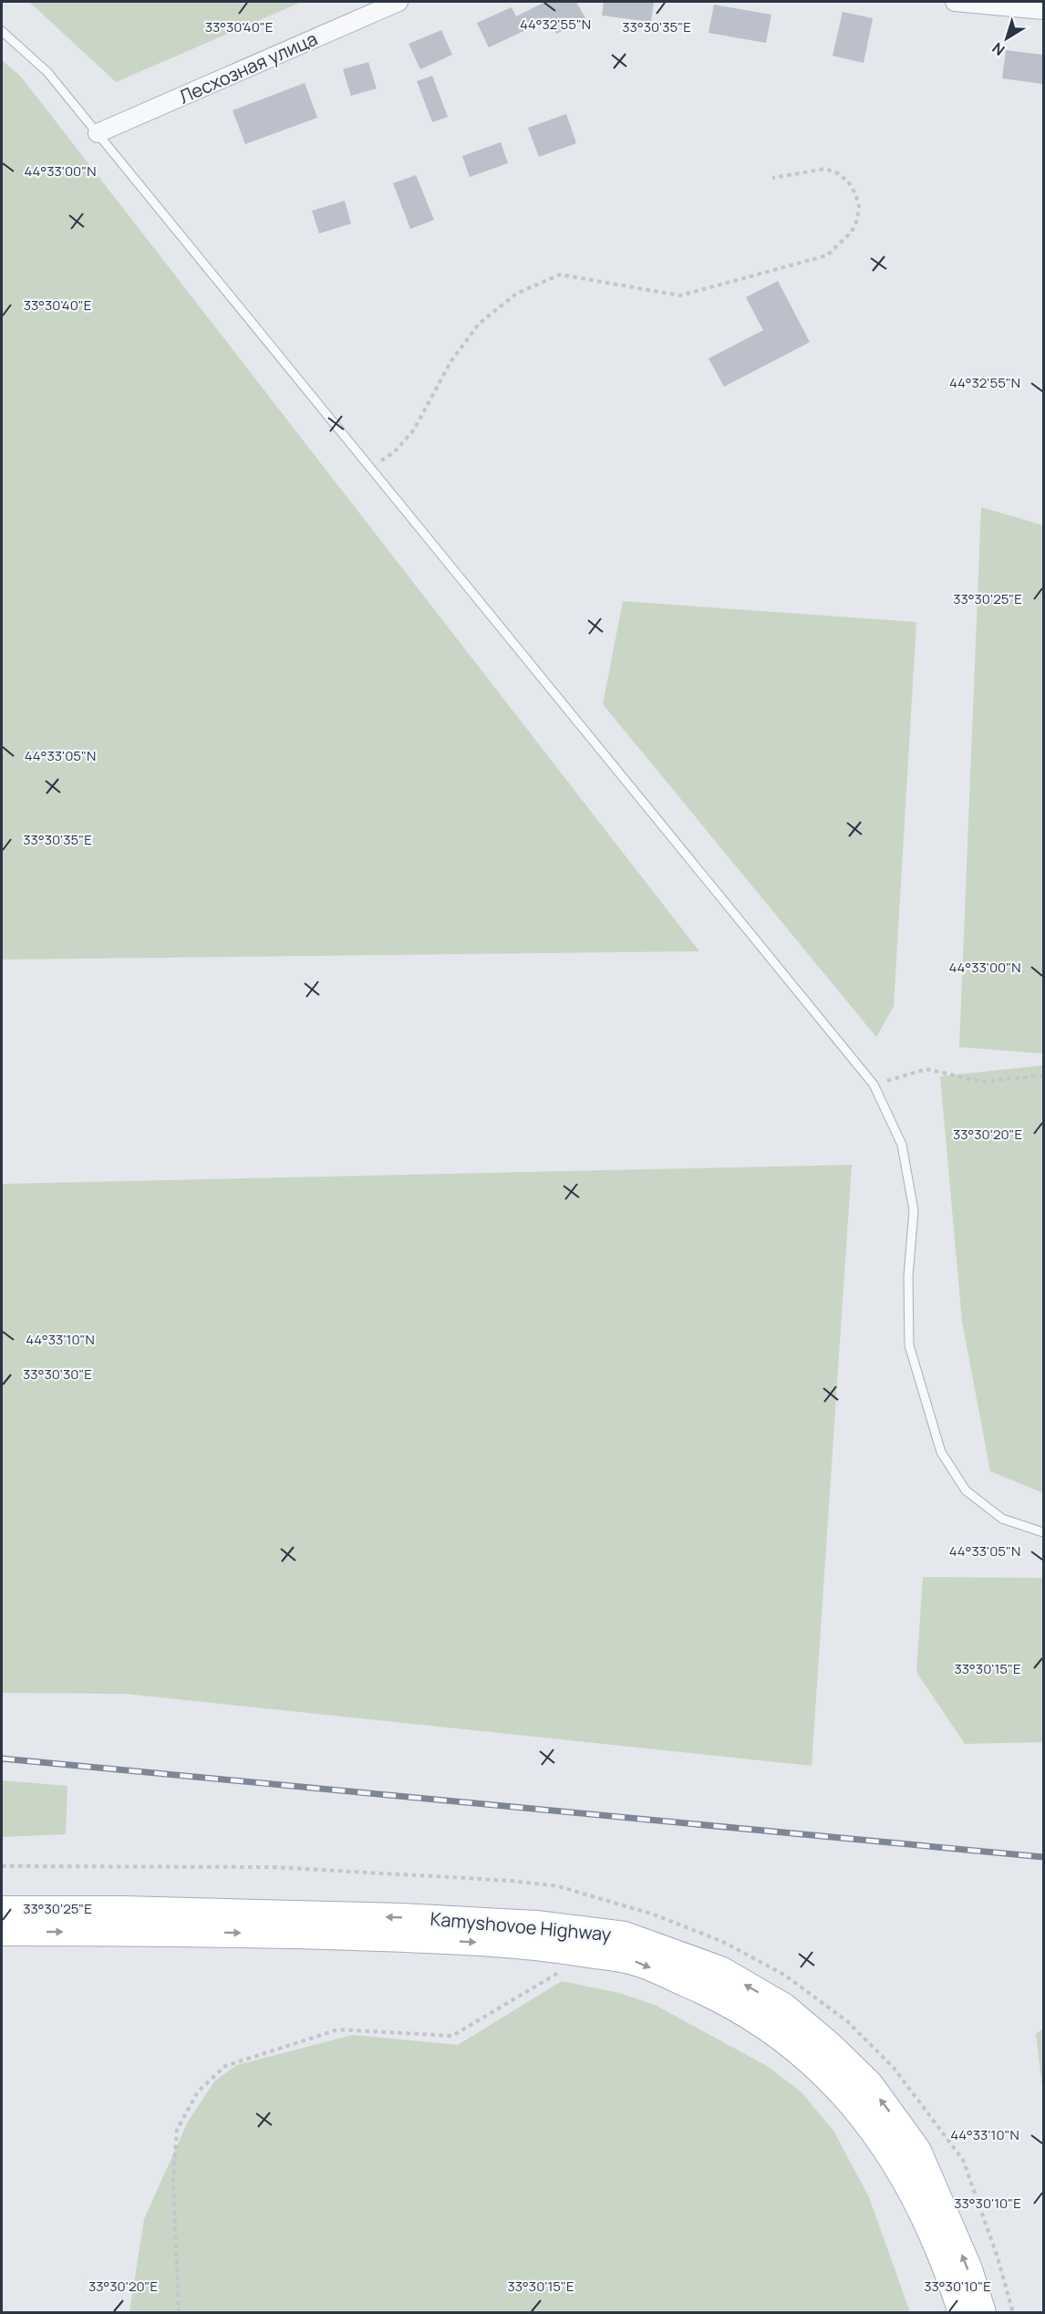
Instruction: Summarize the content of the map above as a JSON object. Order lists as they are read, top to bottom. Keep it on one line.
{"streets":{"main road":["Kamyshovoe Highway"],"street":["Лесхозная улица"]},"north":"bottom left","coordinates":["44°32'55\"N","33°30'40\"E","33°30'35\"E","44°33'00\"N","33°30'25\"E","44°33'05\"N","33°30'20\"E","44°33'10\"N","33°30'30\"E","33°30'15\"E","33°30'10\"E"]}
